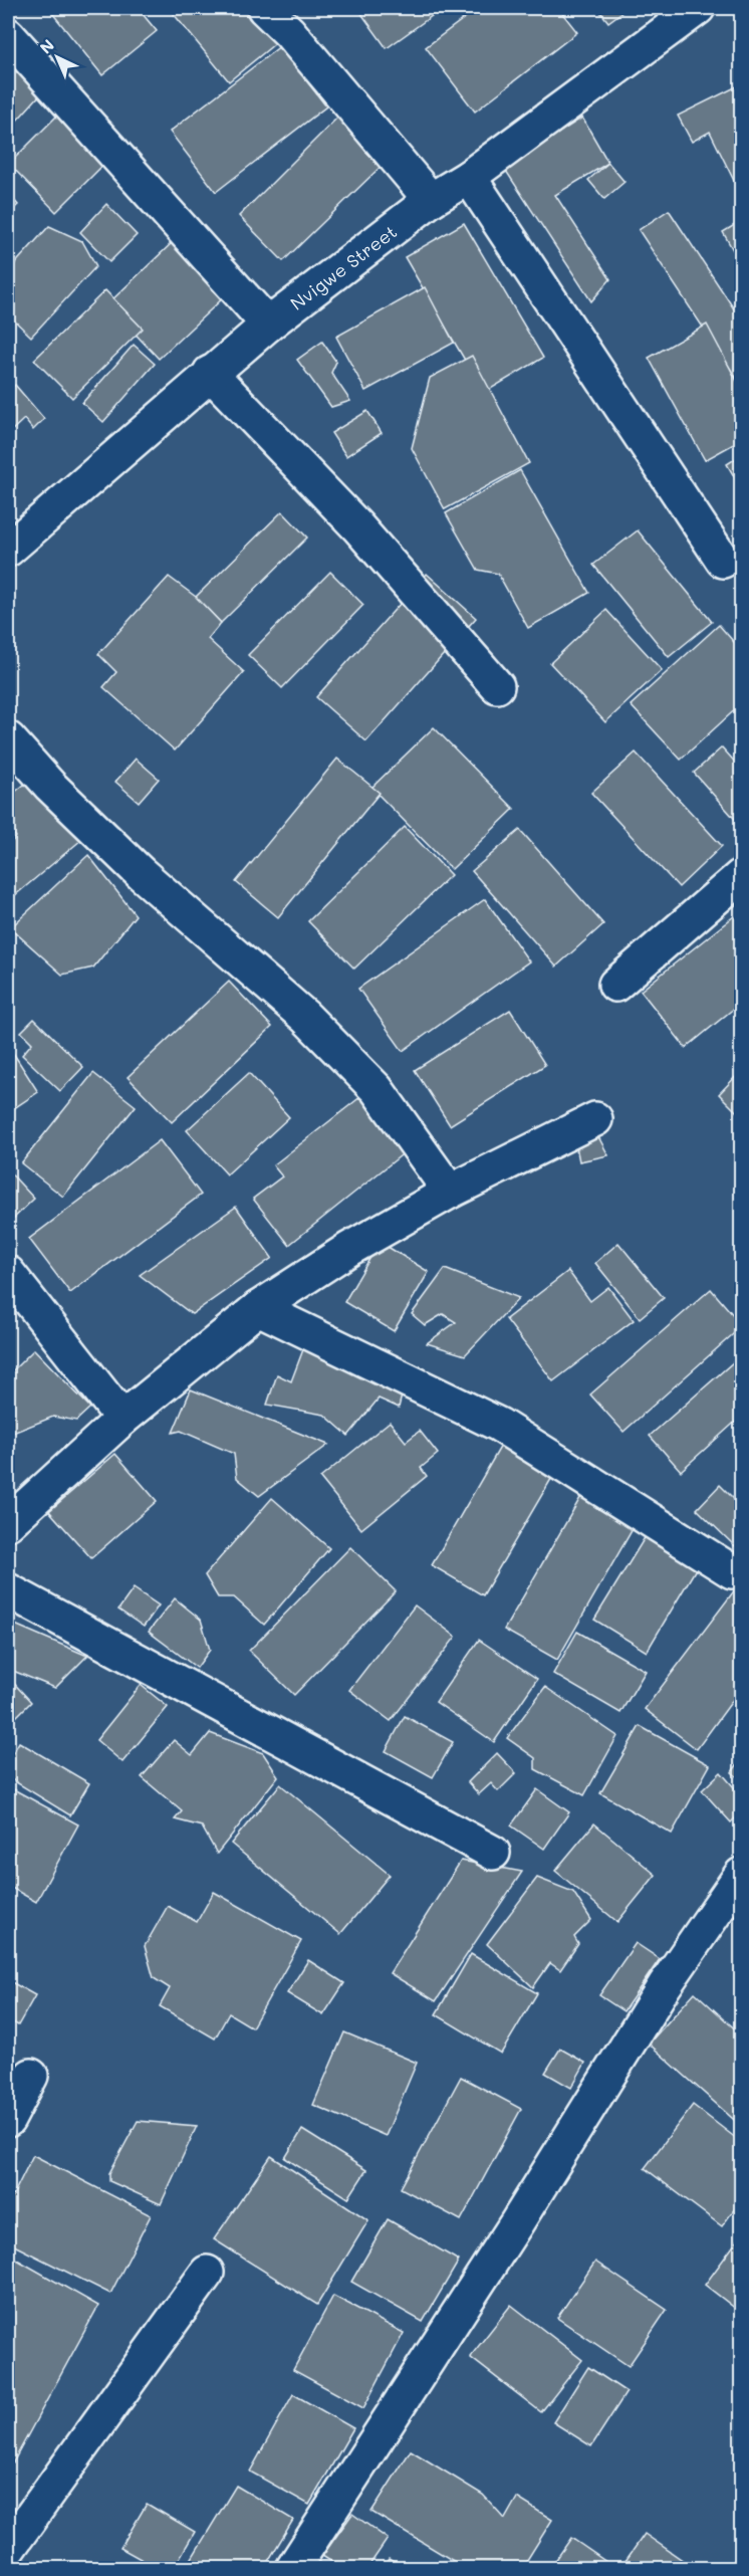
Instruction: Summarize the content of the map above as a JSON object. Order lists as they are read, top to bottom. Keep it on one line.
{"streets":{"street":["Nvigwe Street"]},"north":"top left"}
